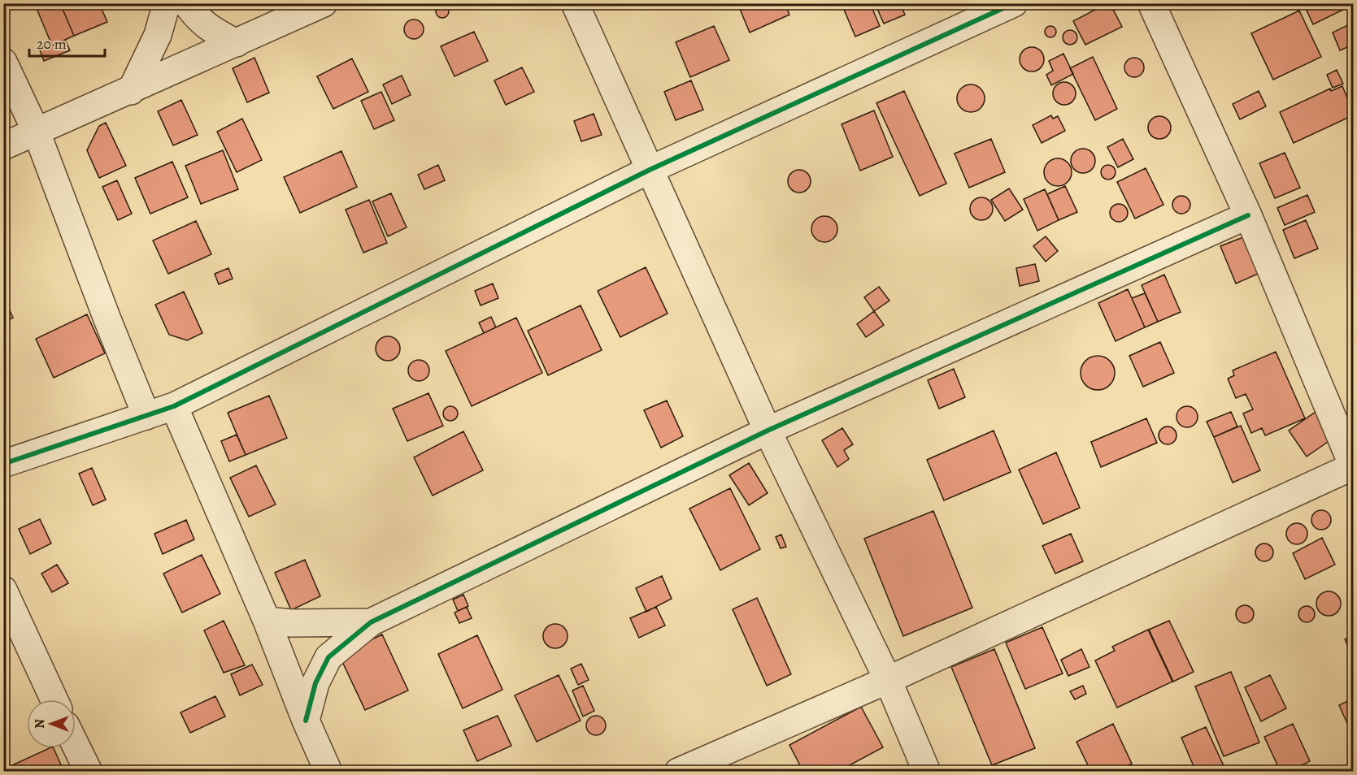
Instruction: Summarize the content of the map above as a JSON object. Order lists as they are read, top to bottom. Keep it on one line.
{"scale_bar":"20 m","north":"left"}
